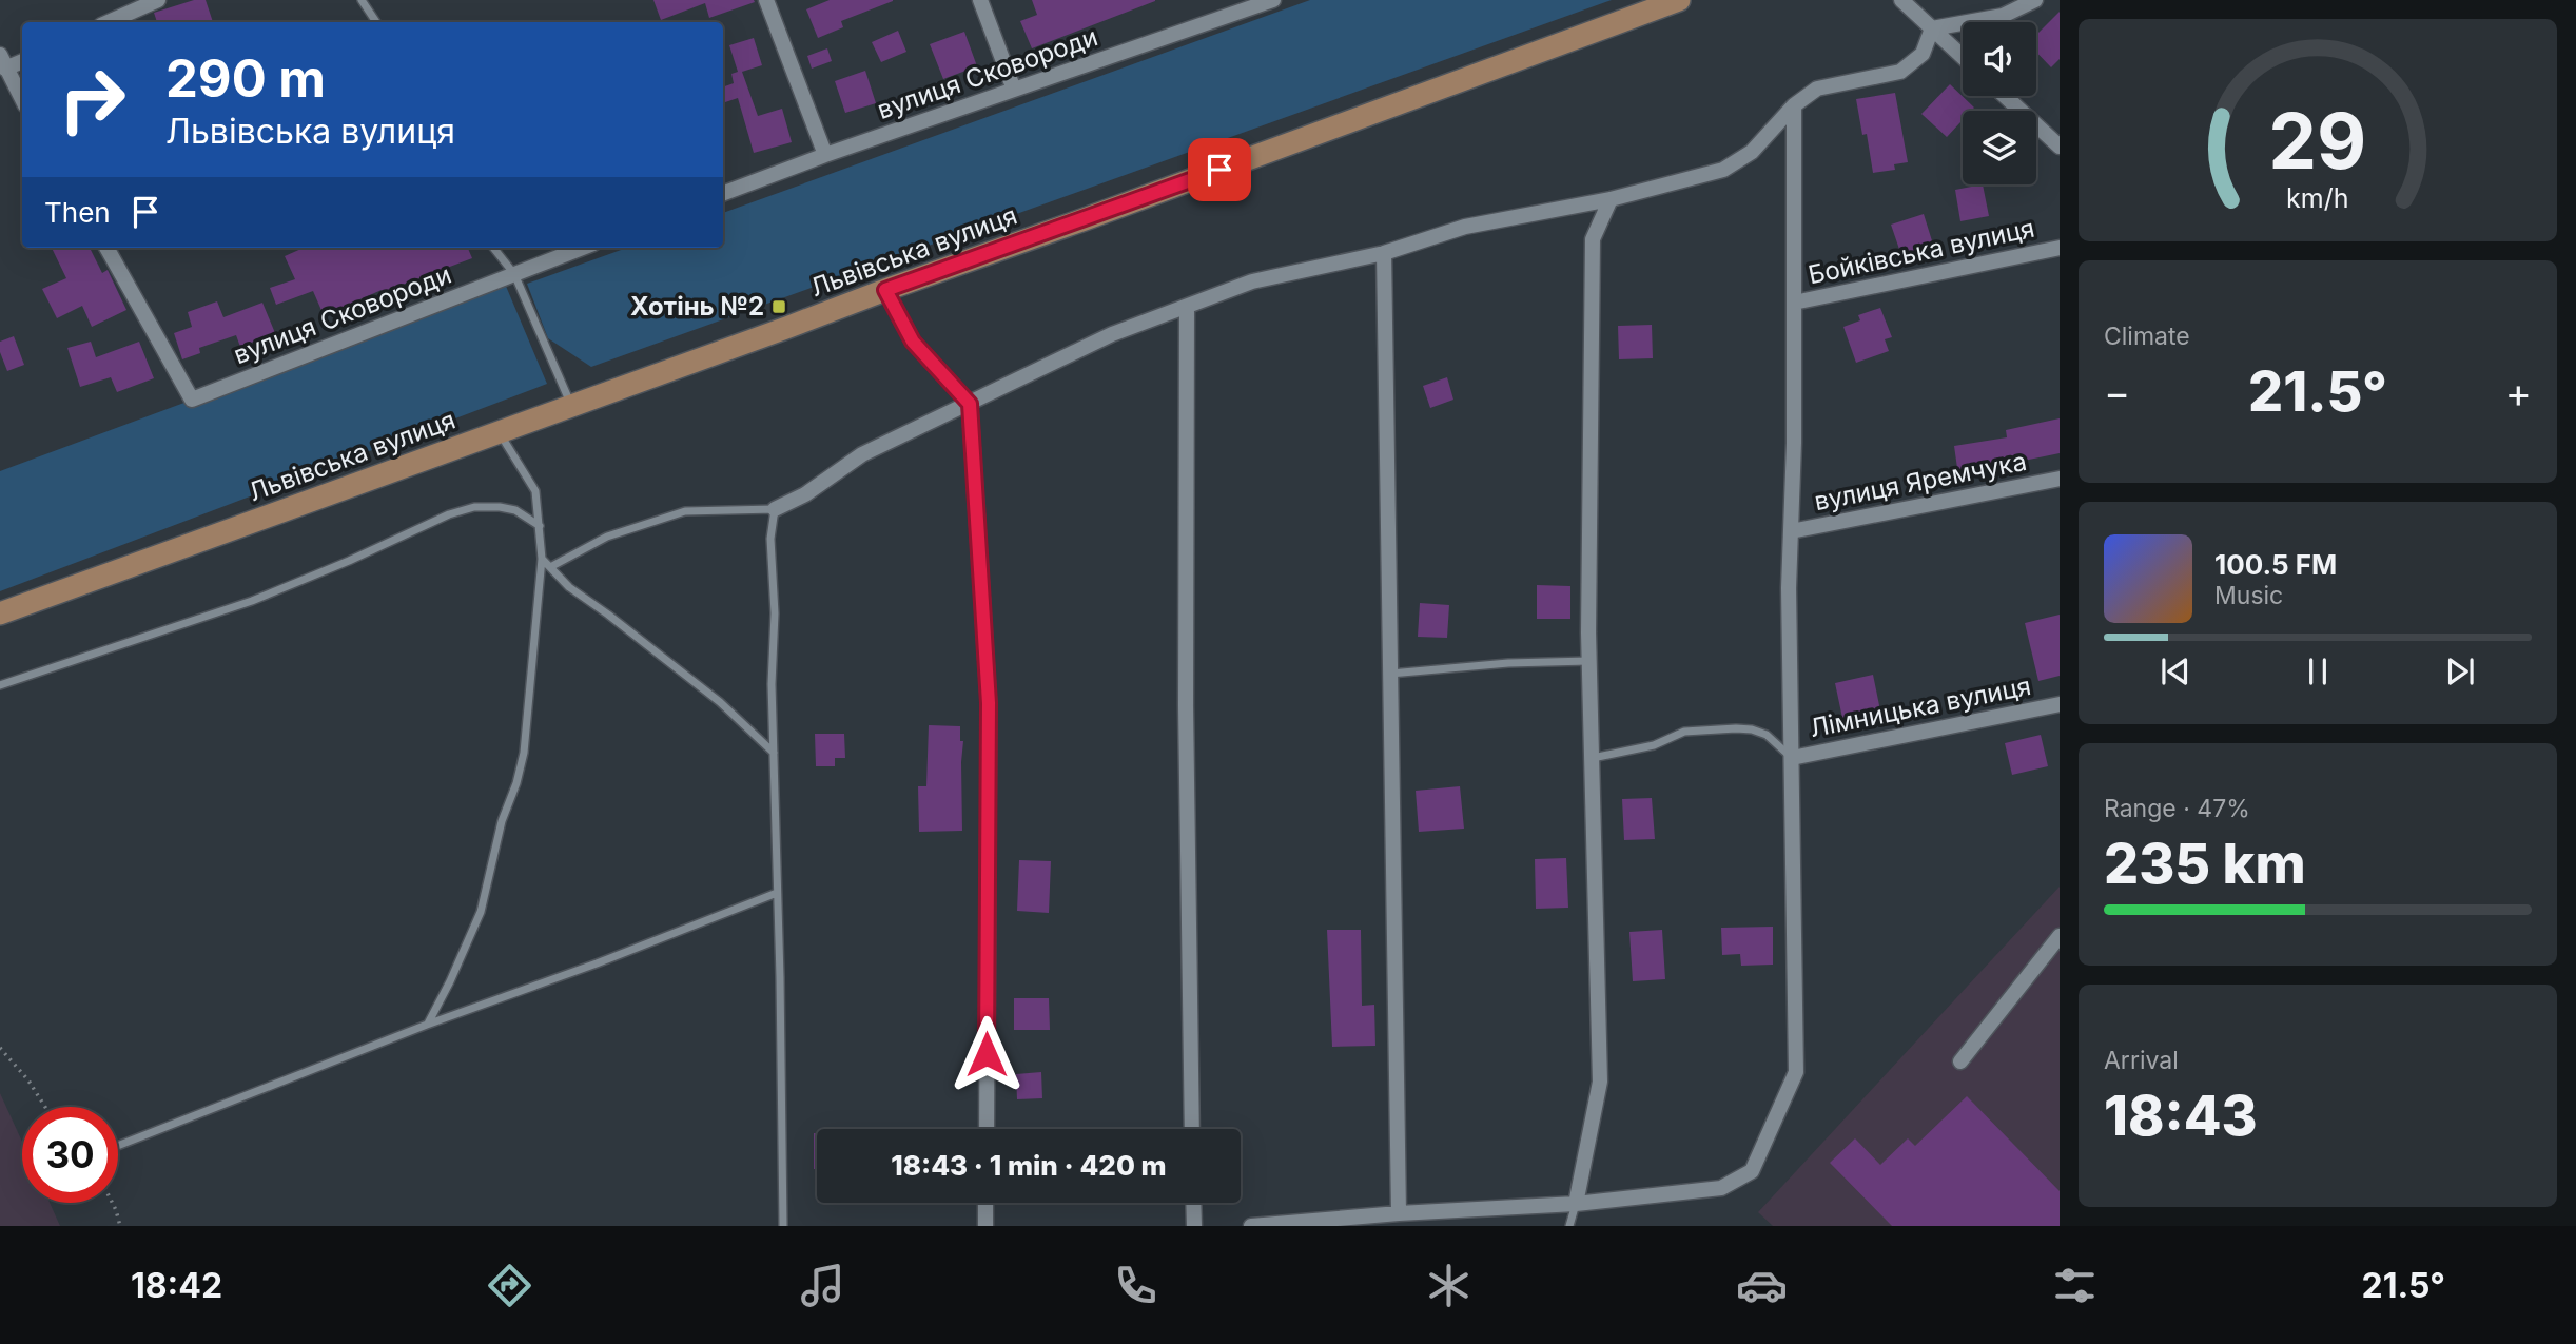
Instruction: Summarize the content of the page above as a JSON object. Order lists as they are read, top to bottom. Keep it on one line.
{"streets":{"main road":["Львівська вулиця"],"street":["вулиця Сковороди","Бойківська вулиця","вулиця Яремчука","Лімницька вулиця"]},"places":{"transit":["Хотінь №2"]},"page":{"turn":["290 m","Львівська вулиця"],"then":"Then","tile":["Climate",["Range · 47%","235 km"],["Arrival","18:43"]],"heat":["−","21.5°","+"],"song":["100.5 FM","Music"],"limit":"30","trip":"18:43 · 1 min · 420 m","tabs":["18:42","21.5°"],"gauge":["29","km/h"]}}
